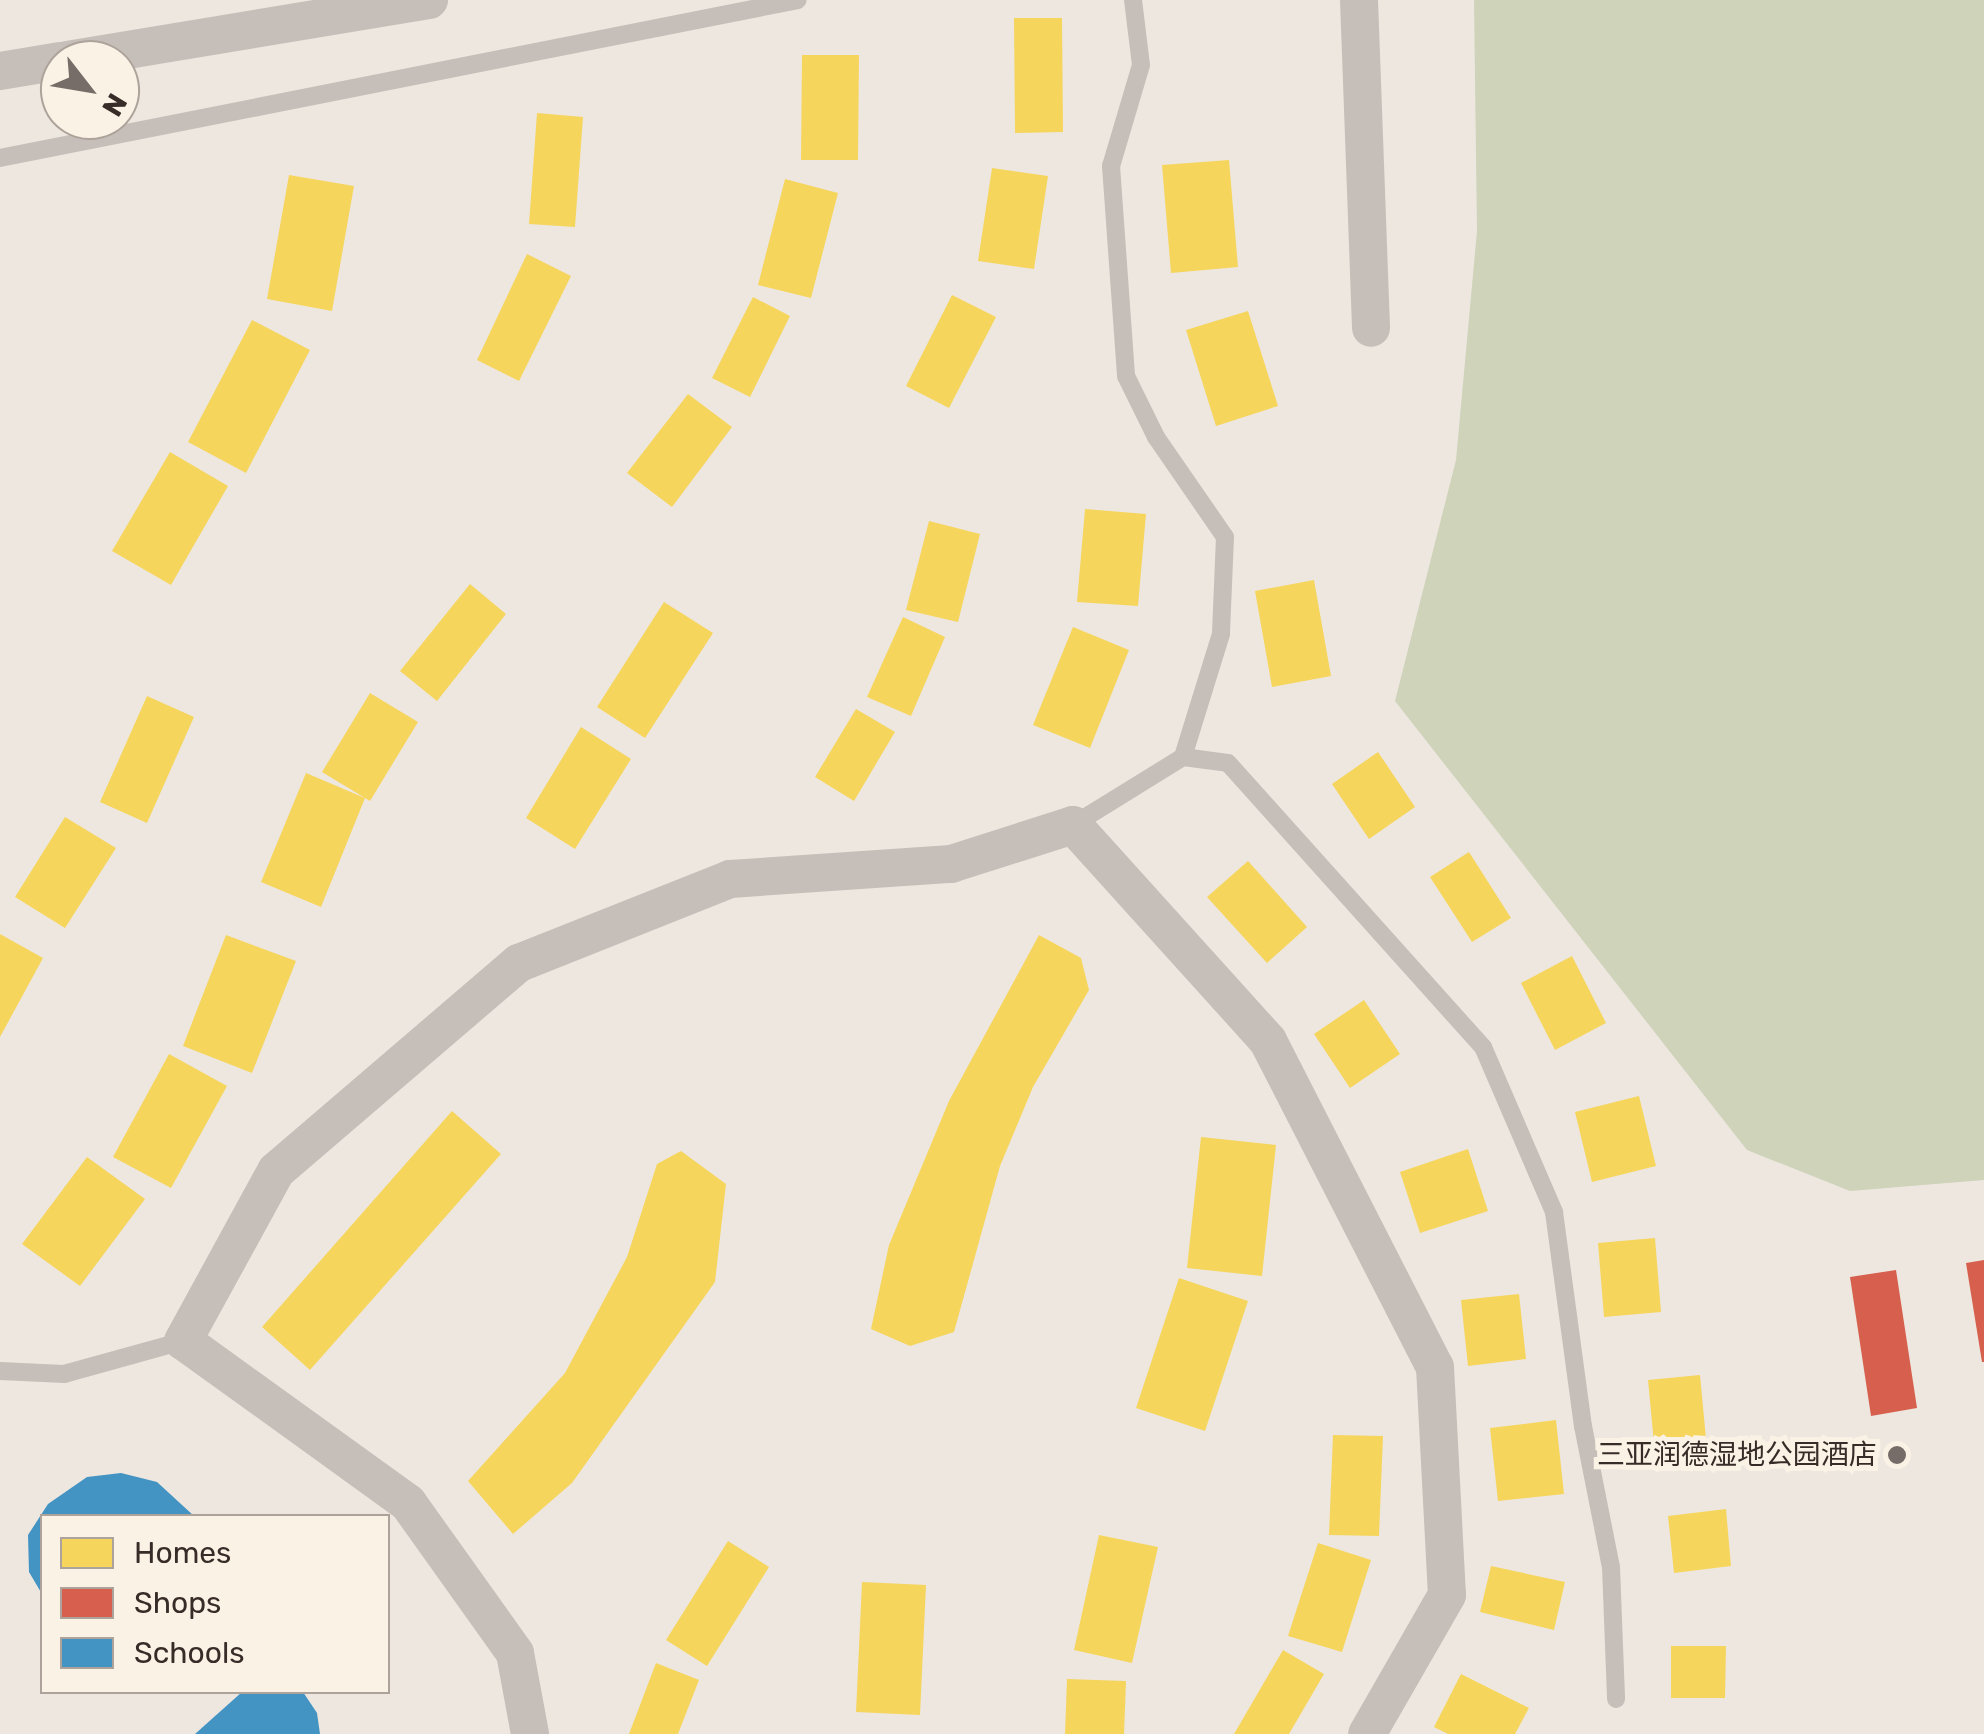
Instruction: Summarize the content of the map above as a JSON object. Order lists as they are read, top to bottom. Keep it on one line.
{"places":["三亚润德湿地公园酒店"],"legend":["Homes","Shops","Schools"],"north":"bottom right"}
